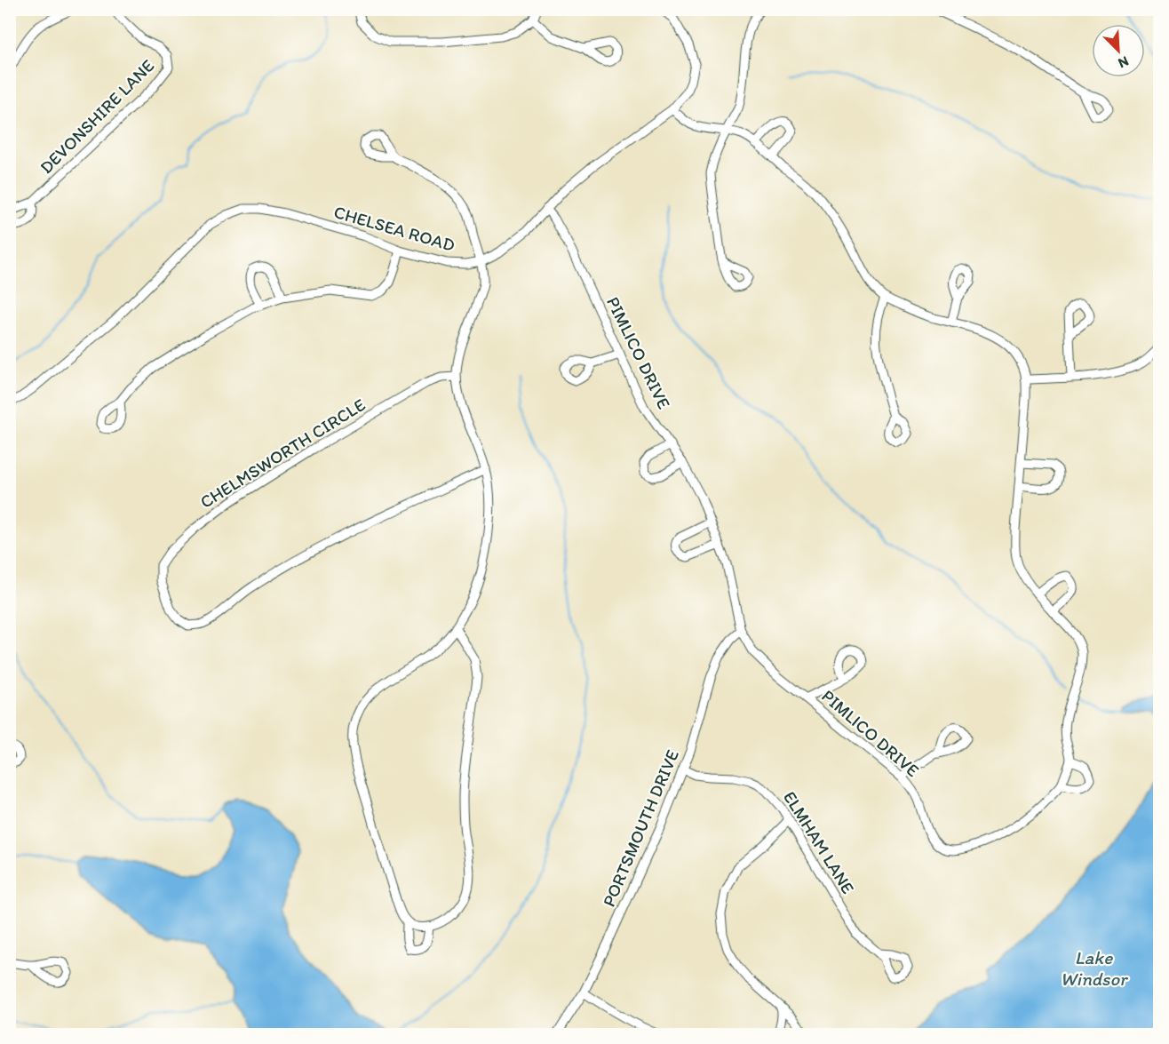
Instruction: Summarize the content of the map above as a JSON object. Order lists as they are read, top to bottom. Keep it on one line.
{"streets":{"street":["DEVONSHIRE LANE","CHELSEA ROAD","PIMLICO DRIVE","CHELMSWORTH CIRCLE","PORTSMOUTH DRIVE","ELMHAM LANE"]},"crossings":[["CHELSEA ROAD","PIMLICO DRIVE"],["PIMLICO DRIVE","PORTSMOUTH DRIVE"],["PORTSMOUTH DRIVE","ELMHAM LANE"]],"water":["Lake Windsor"],"north":"bottom right"}
